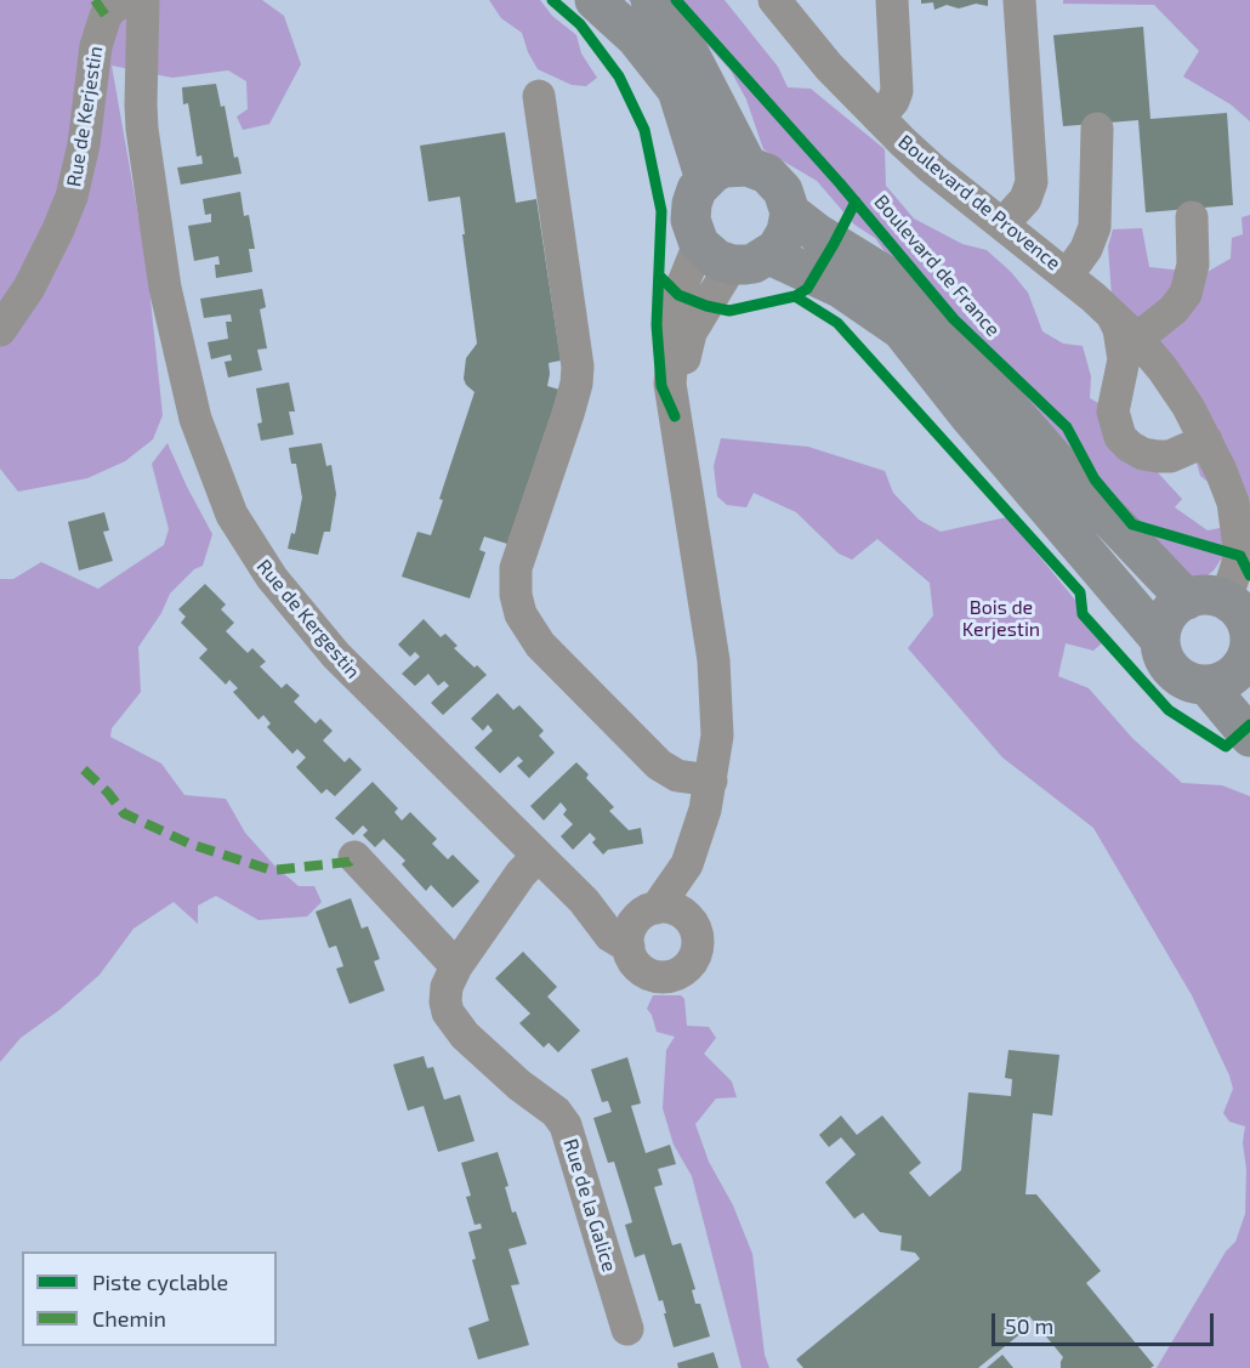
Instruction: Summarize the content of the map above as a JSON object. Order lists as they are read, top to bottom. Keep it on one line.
{"streets":{"main road":["Boulevard de France"],"street":["Rue de Kerjestin","Boulevard de Provence","Rue de Kergestin","Rue de la Galice"]},"crossings":[["Rue de Kerjestin","Rue de Kergestin"],["Boulevard de Provence","Boulevard de France"],["Rue de Kergestin","Rue de la Galice"]],"parks":["Bois de Kerjestin"],"legend":["Piste cyclable","Chemin"],"scale_bar":"50 m"}
